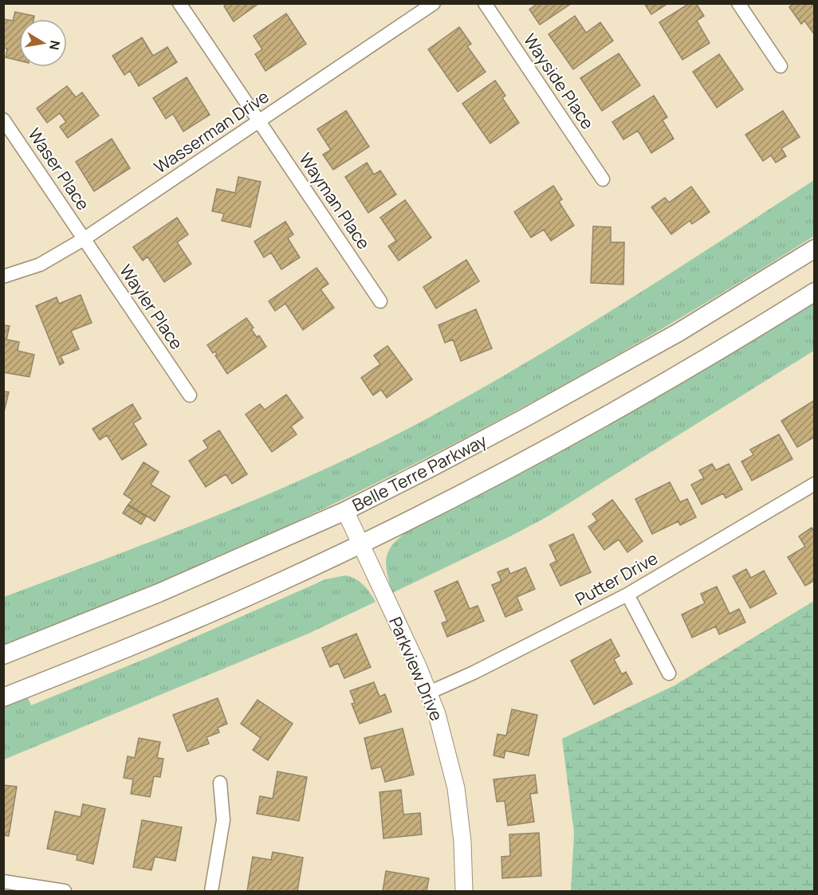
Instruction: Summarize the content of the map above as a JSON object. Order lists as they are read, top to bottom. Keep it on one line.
{"streets":{"main road":["Belle Terre Parkway"],"street":["Wayside Place","Wasserman Drive","Waser Place","Wayman Place","Wayler Place","Putter Drive","Parkview Drive"]},"crossings":[["Wasserman Drive","Waser Place"],["Wasserman Drive","Wayman Place"],["Wasserman Drive","Wayler Place"],["Waser Place","Wayler Place"],["Belle Terre Parkway","Parkview Drive"],["Putter Drive","Parkview Drive"]],"north":"right"}
